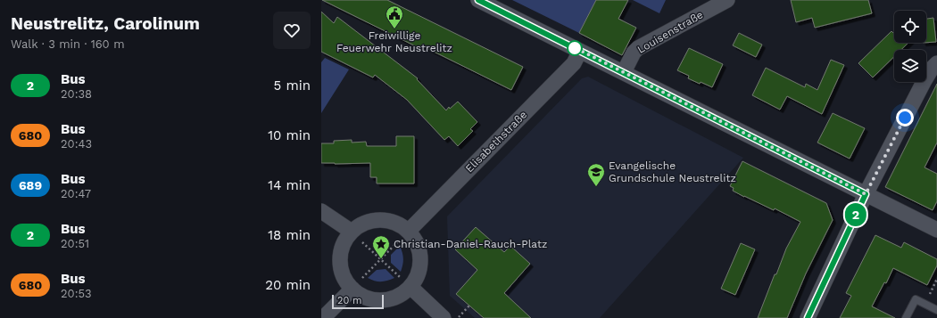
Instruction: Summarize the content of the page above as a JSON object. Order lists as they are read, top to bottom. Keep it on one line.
{"streets":{"street":["Louisenstraße","Elisabethstraße"]},"places":{"public building":["Freiwillige Feuerwehr Neustrelitz"],"school or university":["Evangelische Grundschule Neustrelitz"],"place":["Christian-Daniel-Rauch-Platz"]},"lines":["bus line 2"],"scale_bar":"20 m","page":{"heading":["Neustrelitz, Carolinum","Walk · 3 min · 160 m"],"on_map":"2","list":[{"mark":"2","name":"Bus","note":"20:38","value":"5 min"},{"mark":"680","name":"Bus","note":"20:43","value":"10 min"},{"mark":"689","name":"Bus","note":"20:47","value":"14 min"},{"mark":"2","name":"Bus","note":"20:51","value":"18 min"},{"mark":"680","name":"Bus","note":"20:53","value":"20 min"}],"scale":"20 m"}}
